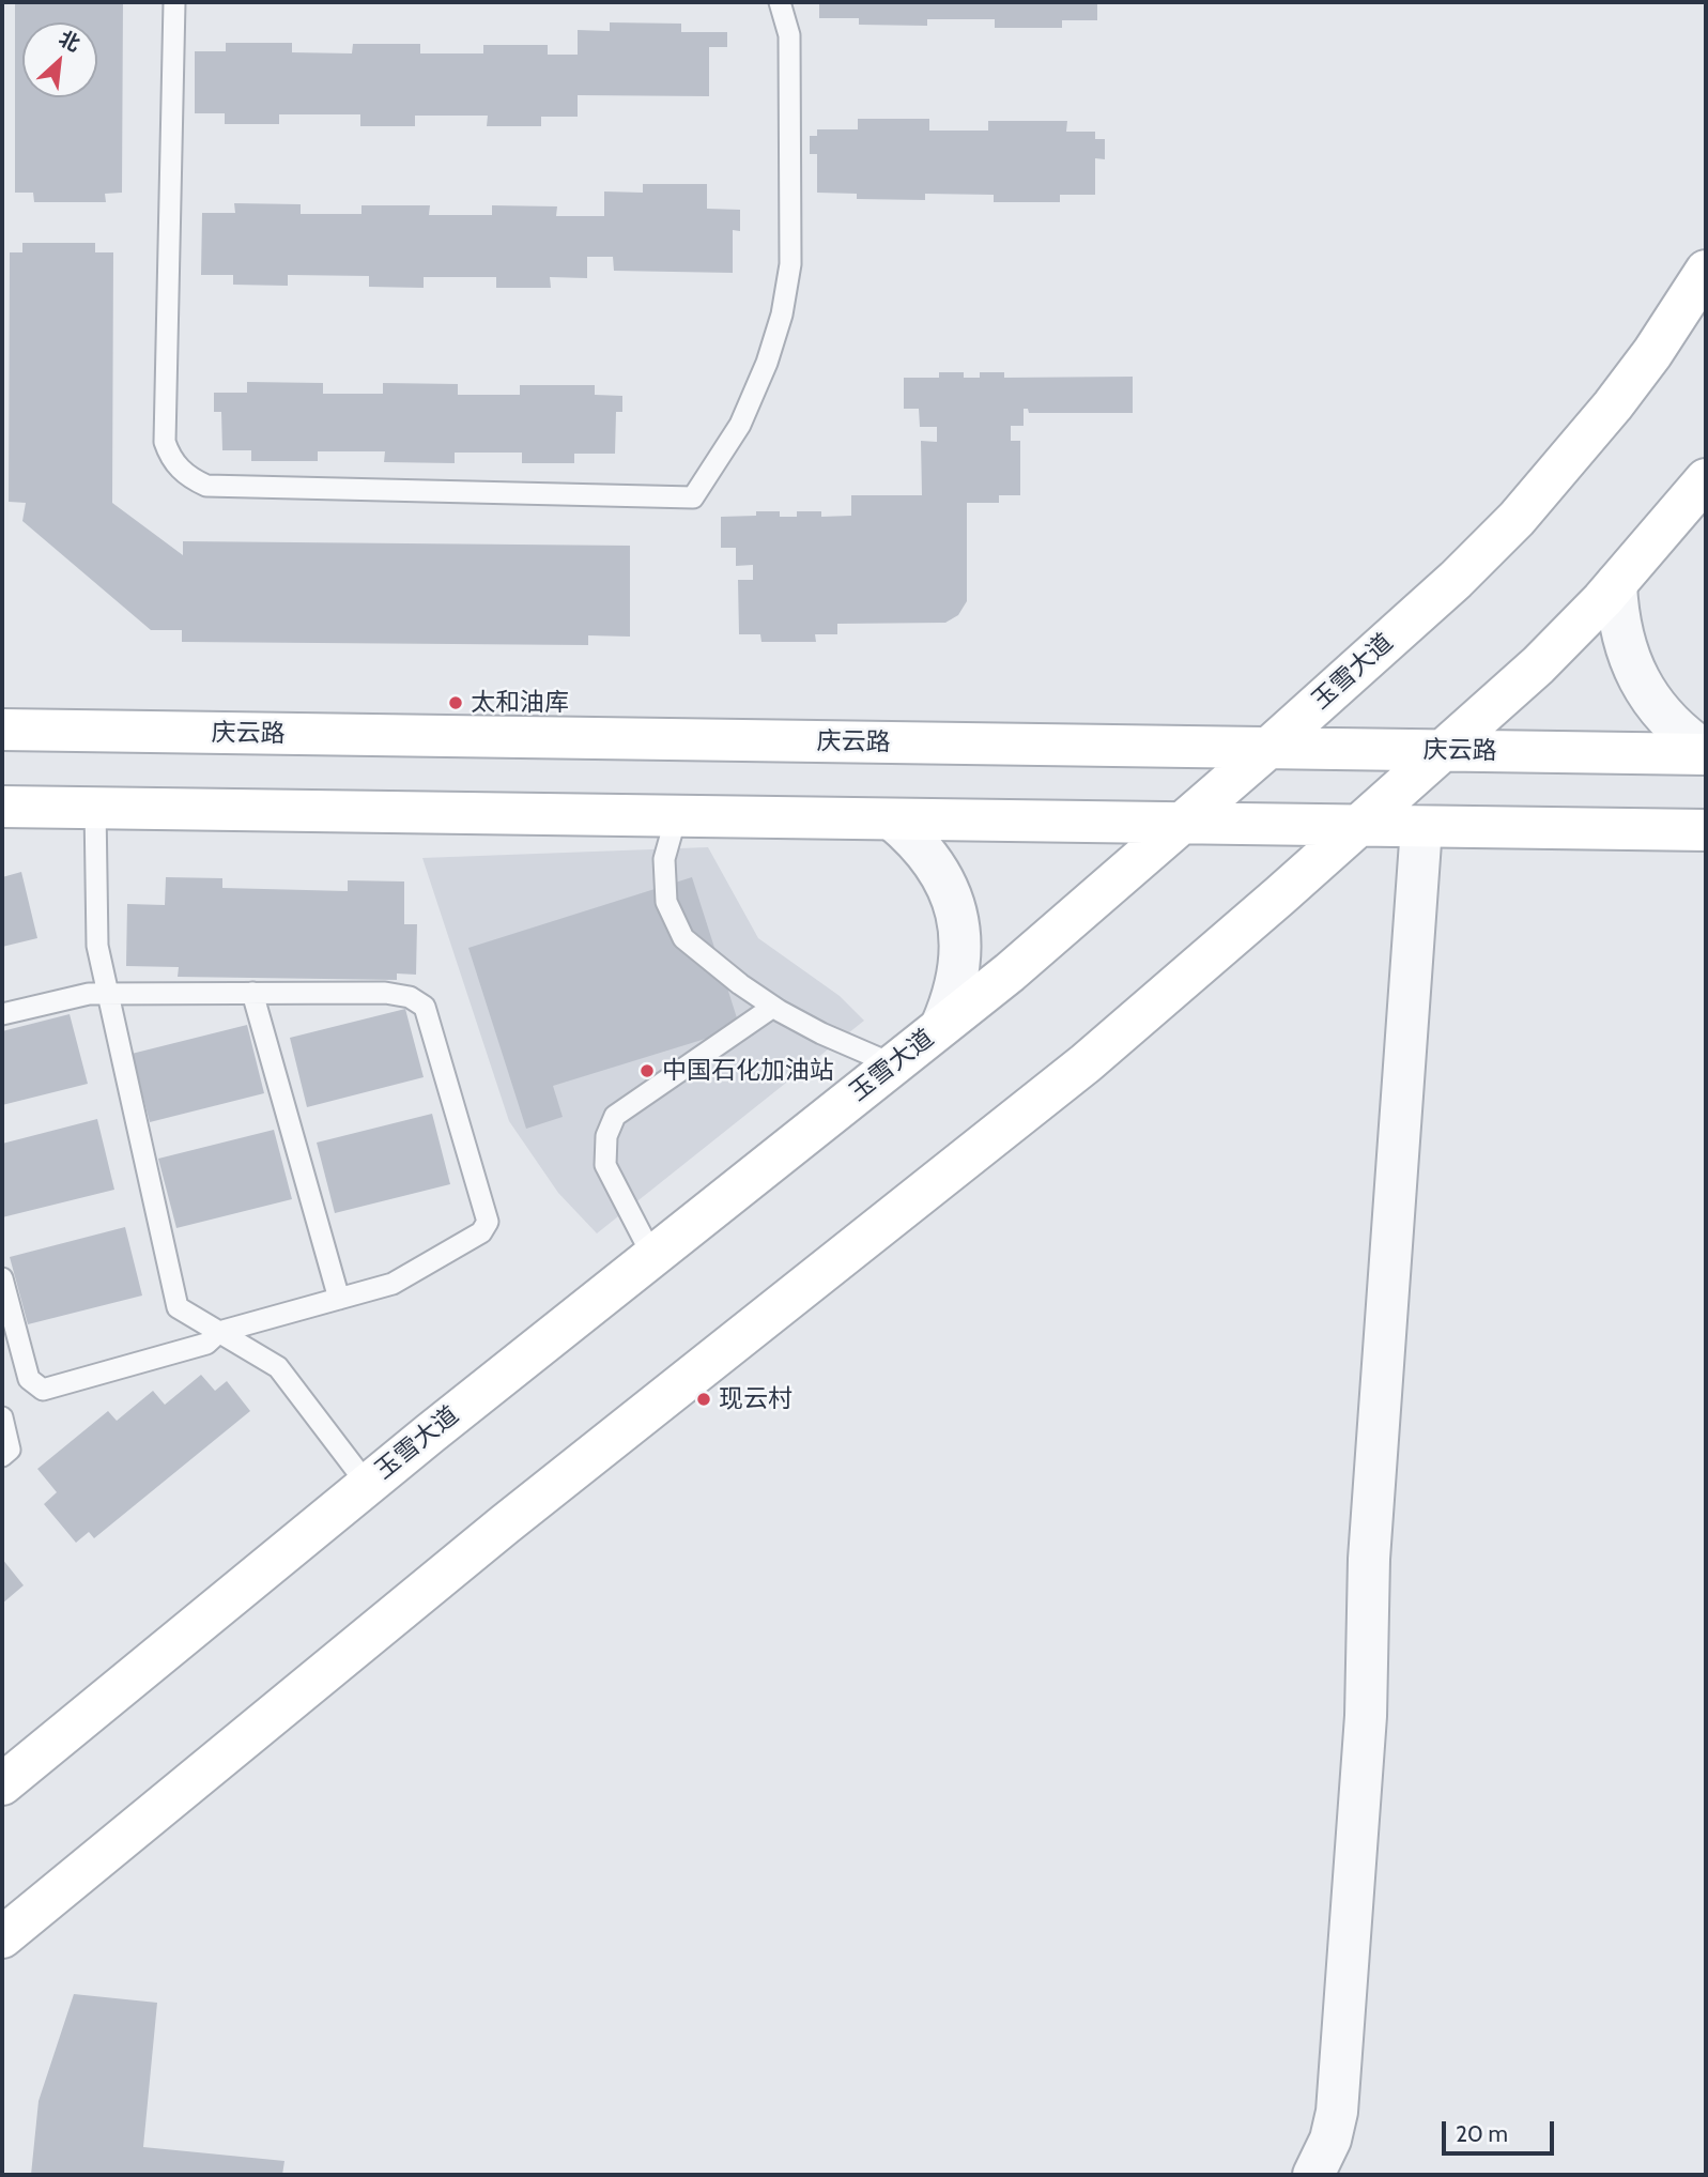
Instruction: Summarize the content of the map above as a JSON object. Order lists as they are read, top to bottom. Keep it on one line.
{"streets":{"main road":["玉雪大道","庆云路"]},"crossings":[["玉雪大道","庆云路"]],"places":["太和油库","中国石化加油站","现云村"],"scale_bar":"20 m","north":"top right"}
